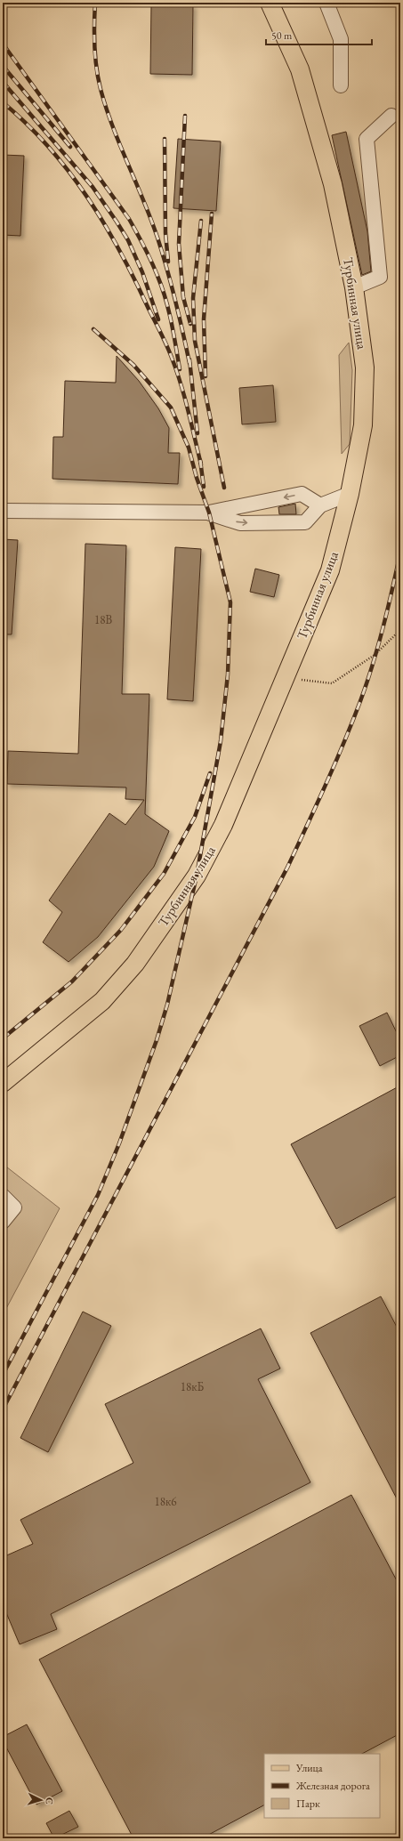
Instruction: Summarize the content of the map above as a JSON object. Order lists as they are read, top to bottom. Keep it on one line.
{"streets":{"main road":["Турбинная улица"]},"house_numbers":["18В","18кБ","18к6"],"legend":["Улица","Железная дорога","Парк"],"scale_bar":"50 m","north":"right"}
